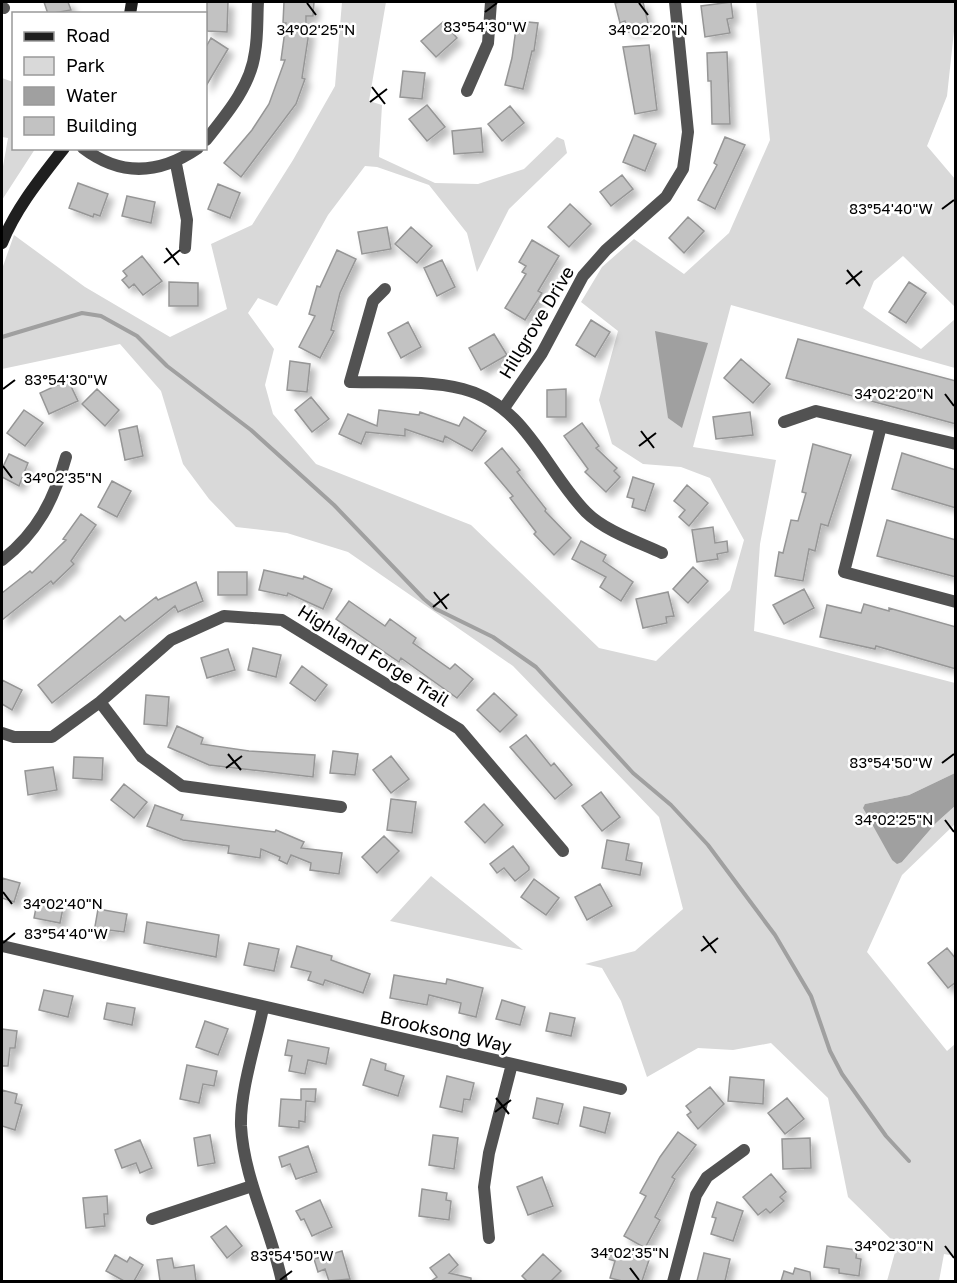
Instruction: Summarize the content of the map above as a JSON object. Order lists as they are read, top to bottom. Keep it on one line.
{"streets":{"street":["Hillgrove Drive","Highland Forge Trail","Brooksong Way"]},"legend":["Road","Park","Water","Building"],"coordinates":["83°54'30\"W","34°02'25\"N","34°02'20\"N","83°54'40\"W","34°02'35\"N","83°54'50\"W","34°02'40\"N","34°02'30\"N"]}
